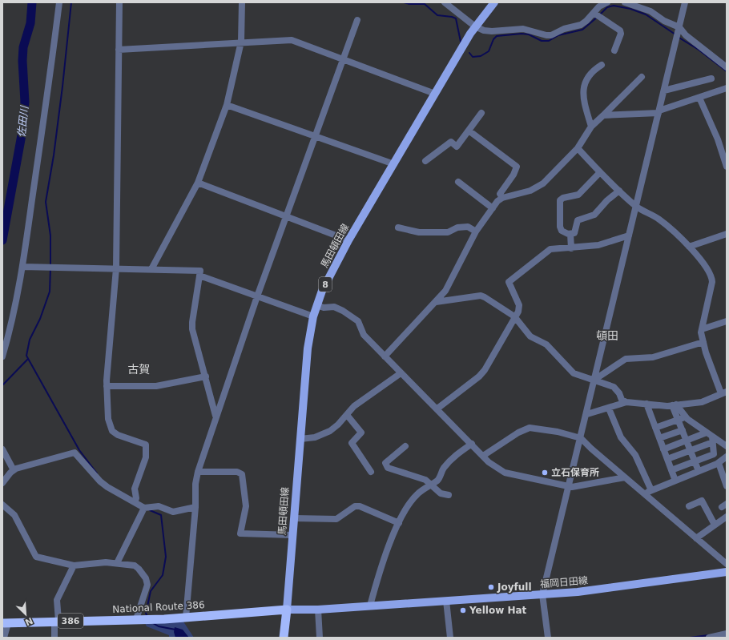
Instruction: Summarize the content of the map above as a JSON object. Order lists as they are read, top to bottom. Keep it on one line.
{"streets":{"highway":["National Route 386","386"],"main road":["馬田頓田線","8","福岡日田線"]},"crossings":[["馬田頓田線","福岡日田線"],["馬田頓田線","National Route 386"],["福岡日田線","National Route 386"]],"districts":["頓田","古賀"],"water":["佐田川"],"places":["立石保育所","Joyfull","Yellow Hat"],"north":"bottom right"}
